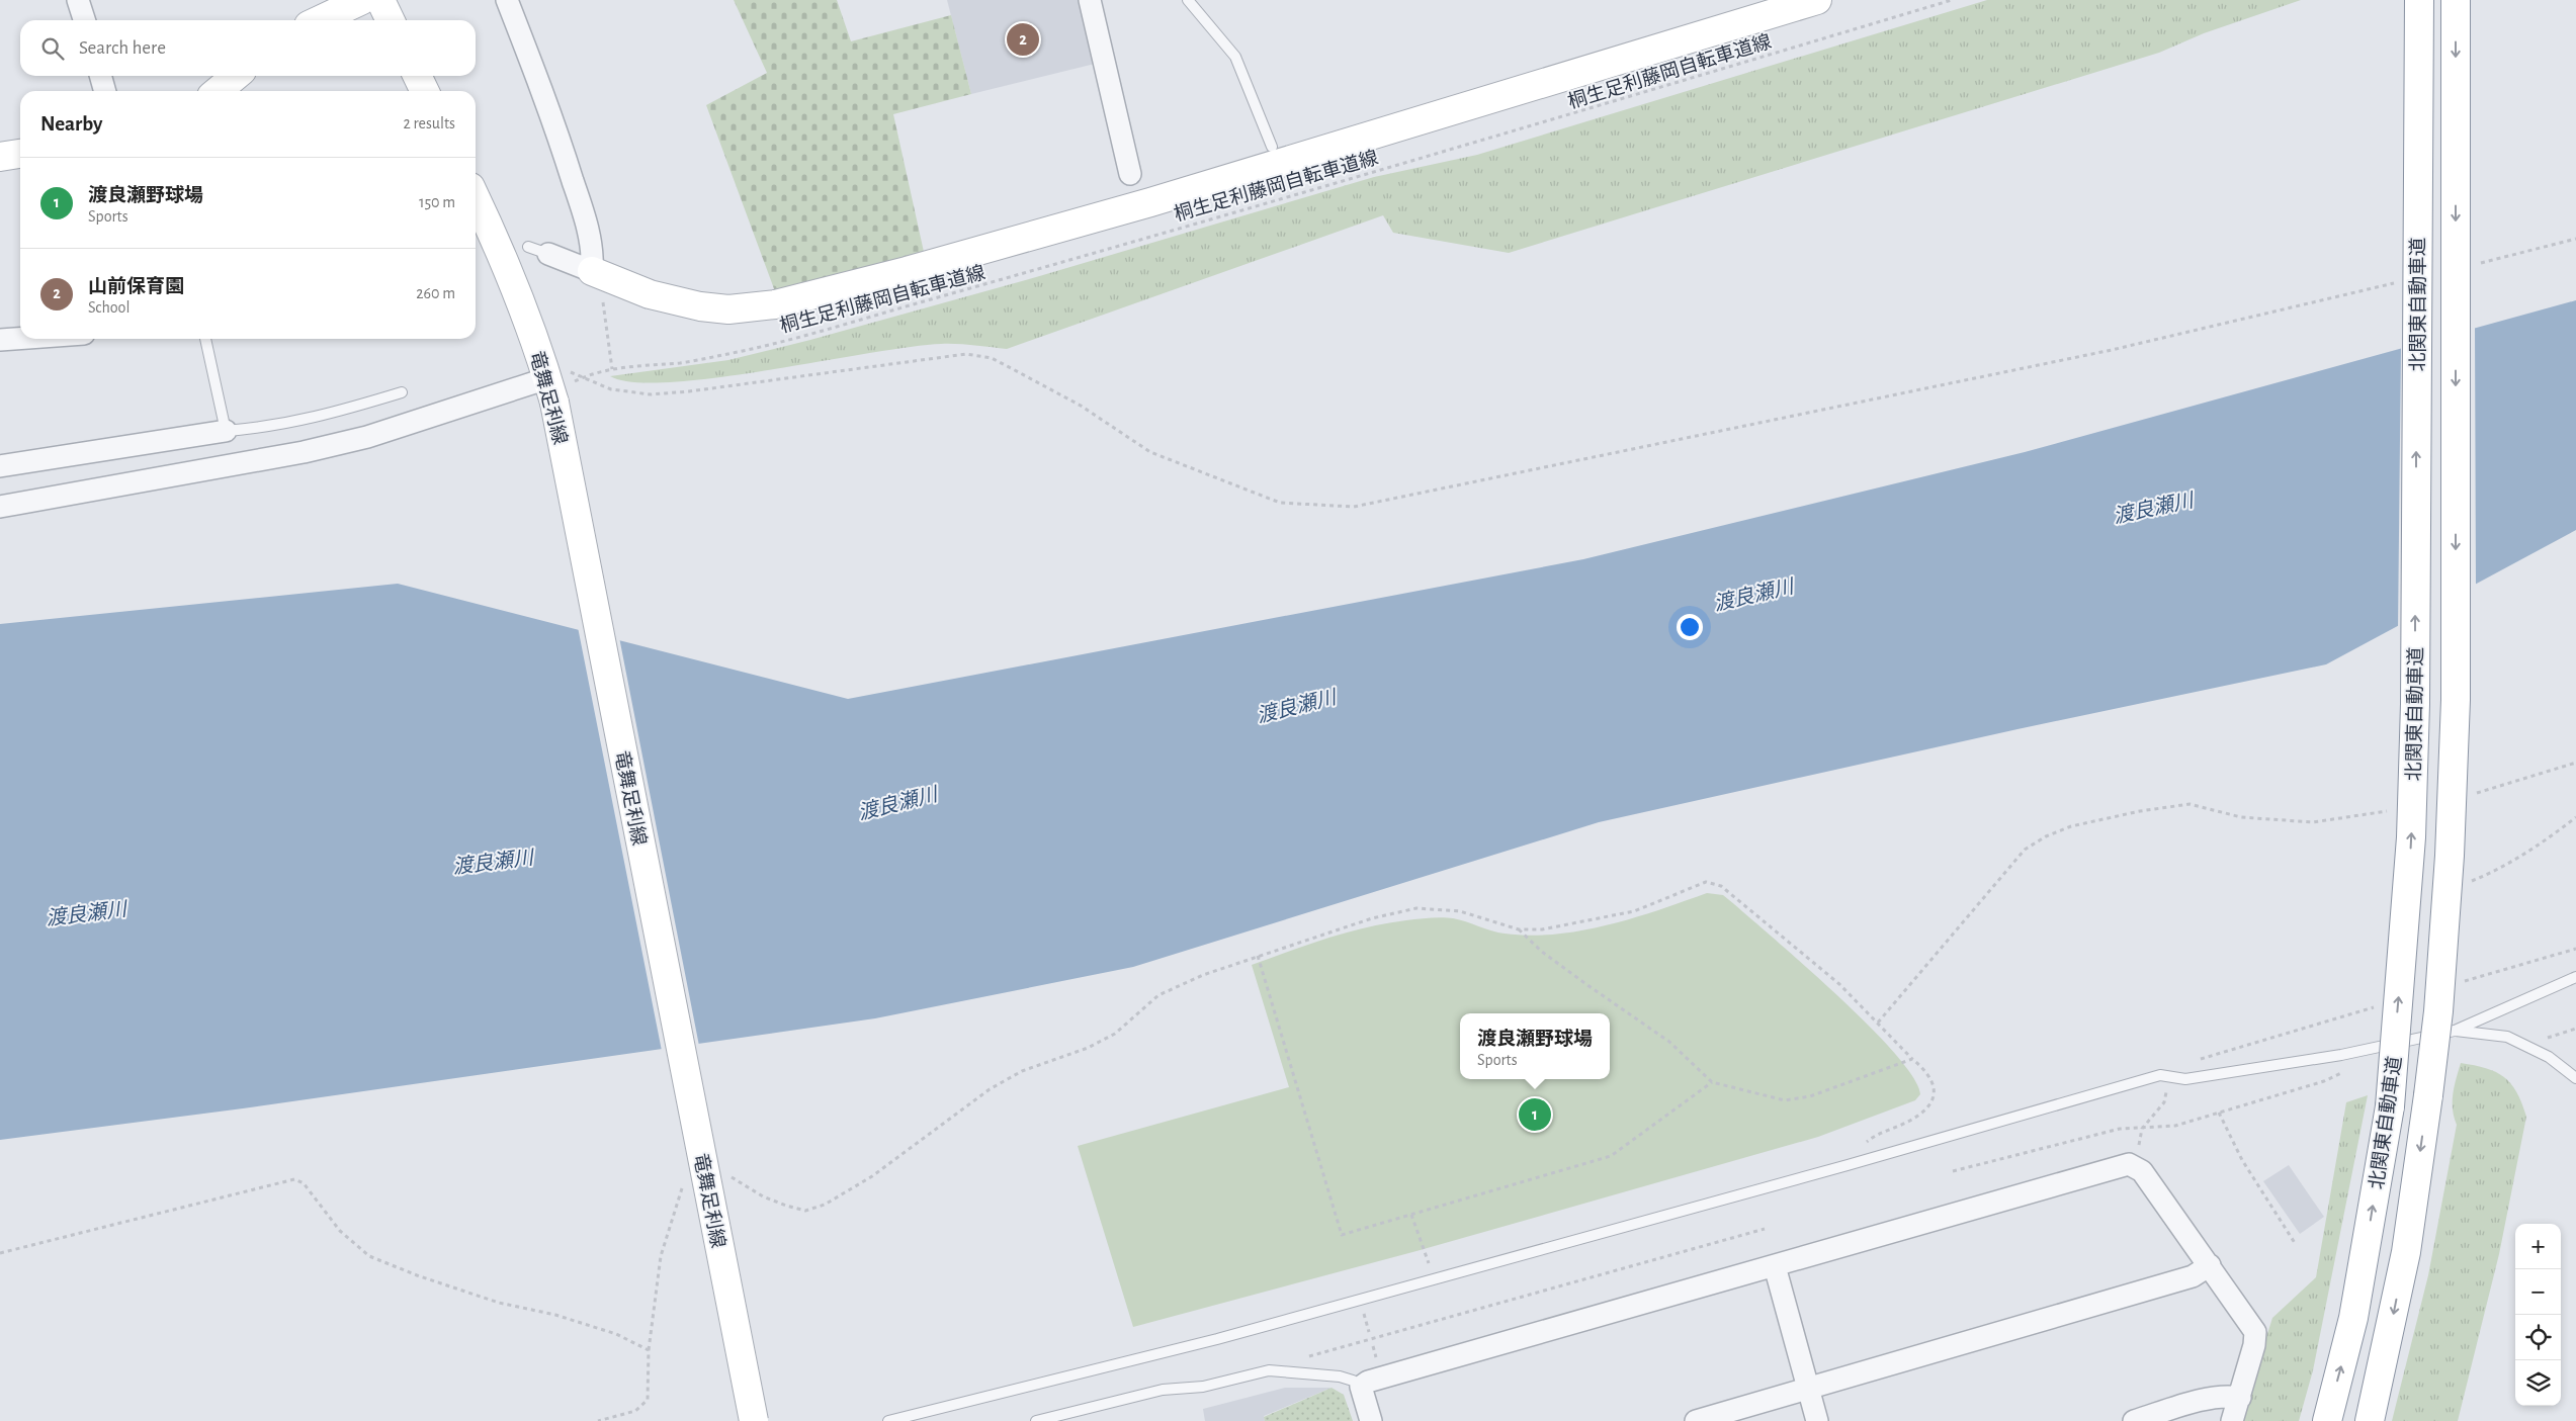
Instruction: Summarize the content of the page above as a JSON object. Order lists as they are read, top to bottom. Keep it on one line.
{"streets":{"main road":["北関東自動車道","竜舞足利線"],"path":["桐生足利藤岡自転車道線"]},"water":["渡良瀬川"],"page":{"search":"Search here","pins":["2","1"],"heading":["Nearby","2 results"],"list":[{"mark":"1","name":"渡良瀬野球場","note":"Sports","value":"150 m"},{"mark":"2","name":"山前保育園","note":"School","value":"260 m"}],"popup":["渡良瀬野球場","Sports"],"map_buttons":["+","−"]}}
